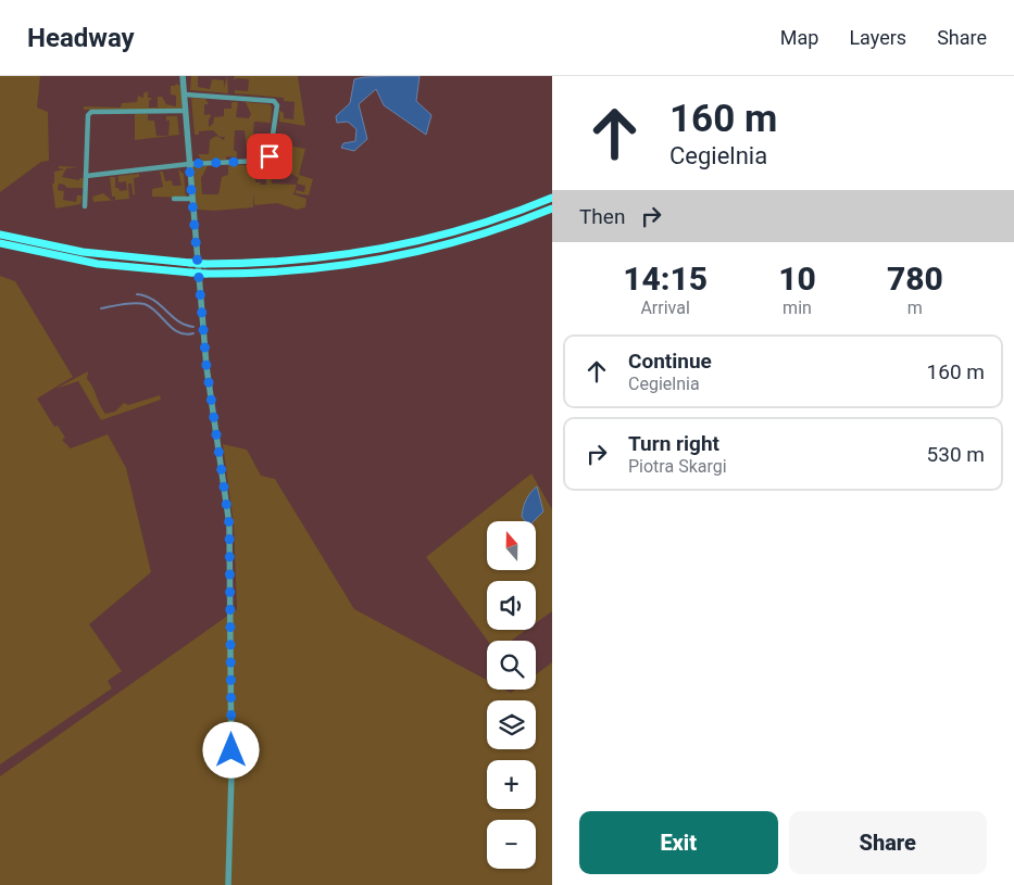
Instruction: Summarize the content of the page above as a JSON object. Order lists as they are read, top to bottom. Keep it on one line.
{"north":"top","page":{"header":"Headway","nav":["Map","Layers","Share"],"turn":["160 m","Cegielnia"],"then":"Then","eta":["14:15","Arrival","10","min","780","m"],"list":[{"name":"Continue","note":"Cegielnia","value":"160 m"},{"name":"Turn right","note":"Piotra Skargi","value":"530 m"}],"map_buttons":["+","−"],"buttons":["Exit","Share"]}}
